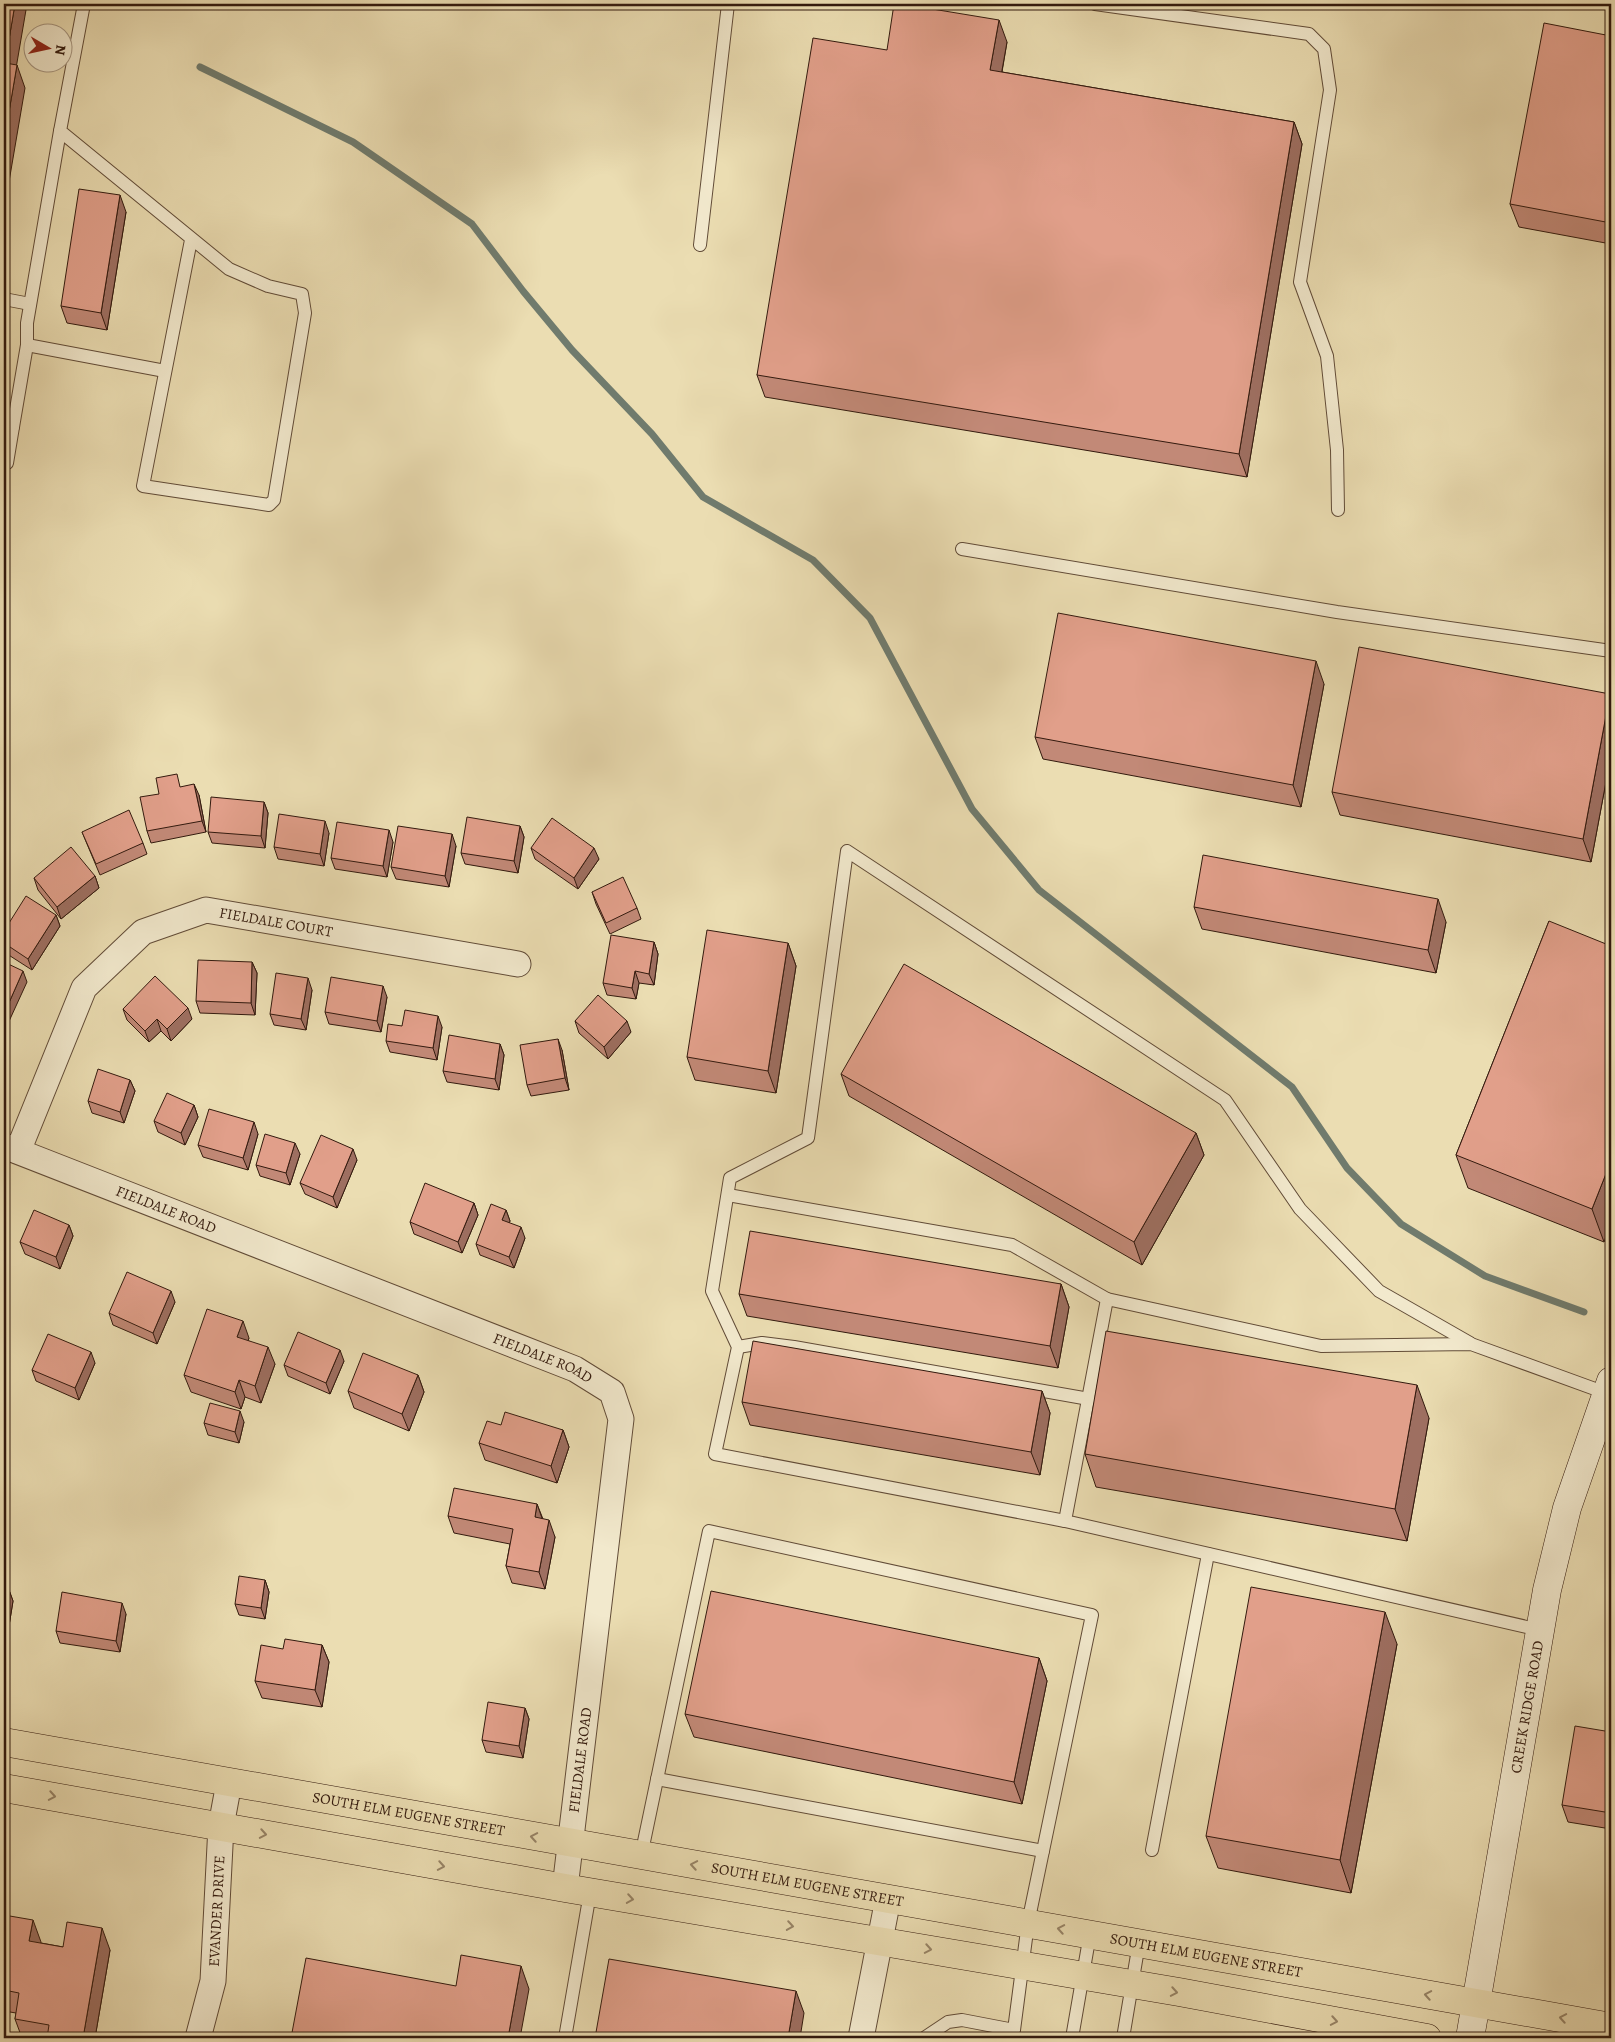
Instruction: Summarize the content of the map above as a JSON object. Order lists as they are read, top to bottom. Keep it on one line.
{"streets":{"main road":["CREEK RIDGE ROAD","SOUTH ELM EUGENE STREET"],"street":["FIELDALE COURT","FIELDALE ROAD","EVANDER DRIVE"]},"crossings":[["FIELDALE COURT","FIELDALE ROAD"],["FIELDALE ROAD","SOUTH ELM EUGENE STREET"],["CREEK RIDGE ROAD","SOUTH ELM EUGENE STREET"],["SOUTH ELM EUGENE STREET","EVANDER DRIVE"]],"north":"right"}
